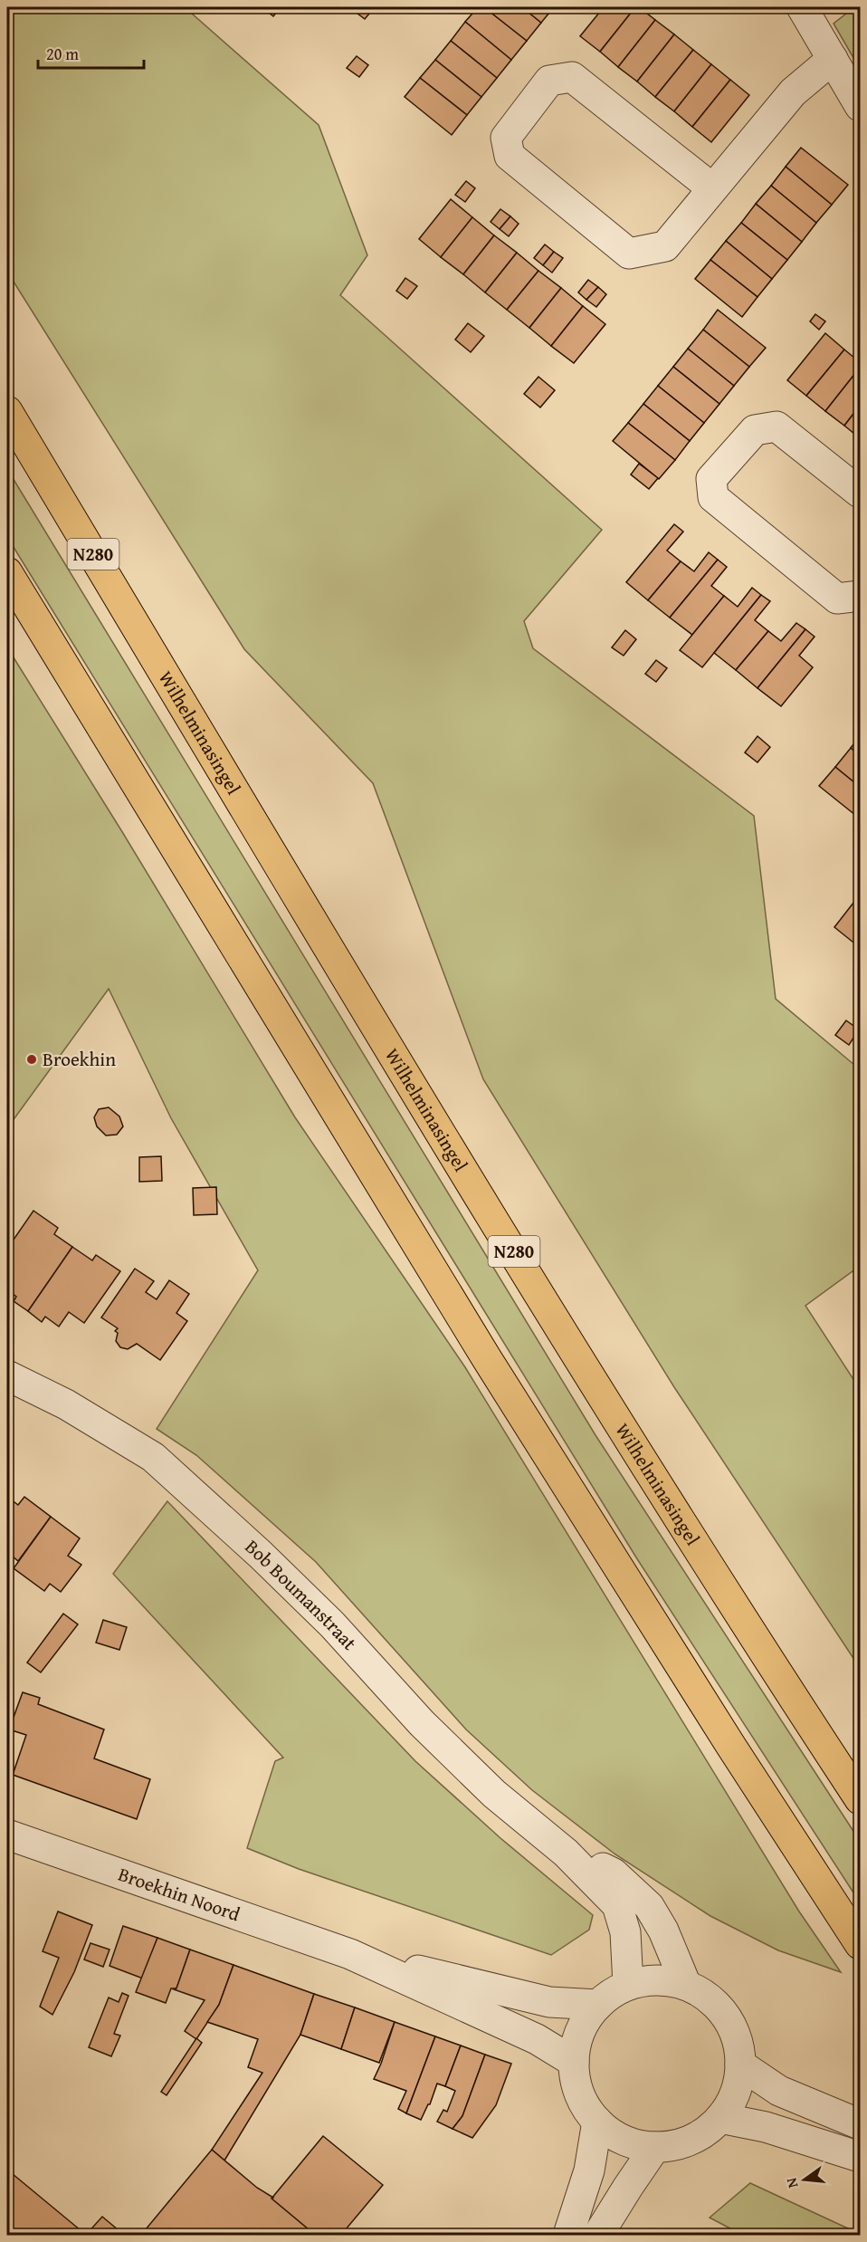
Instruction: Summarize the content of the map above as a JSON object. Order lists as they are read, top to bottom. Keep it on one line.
{"streets":{"main road":["N280","Wilhelminasingel"],"street":["Bob Boumanstraat","Broekhin Noord"]},"crossings":[["Bob Boumanstraat","Broekhin Noord"]],"places":["Broekhin"],"scale_bar":"20 m","north":"left"}
